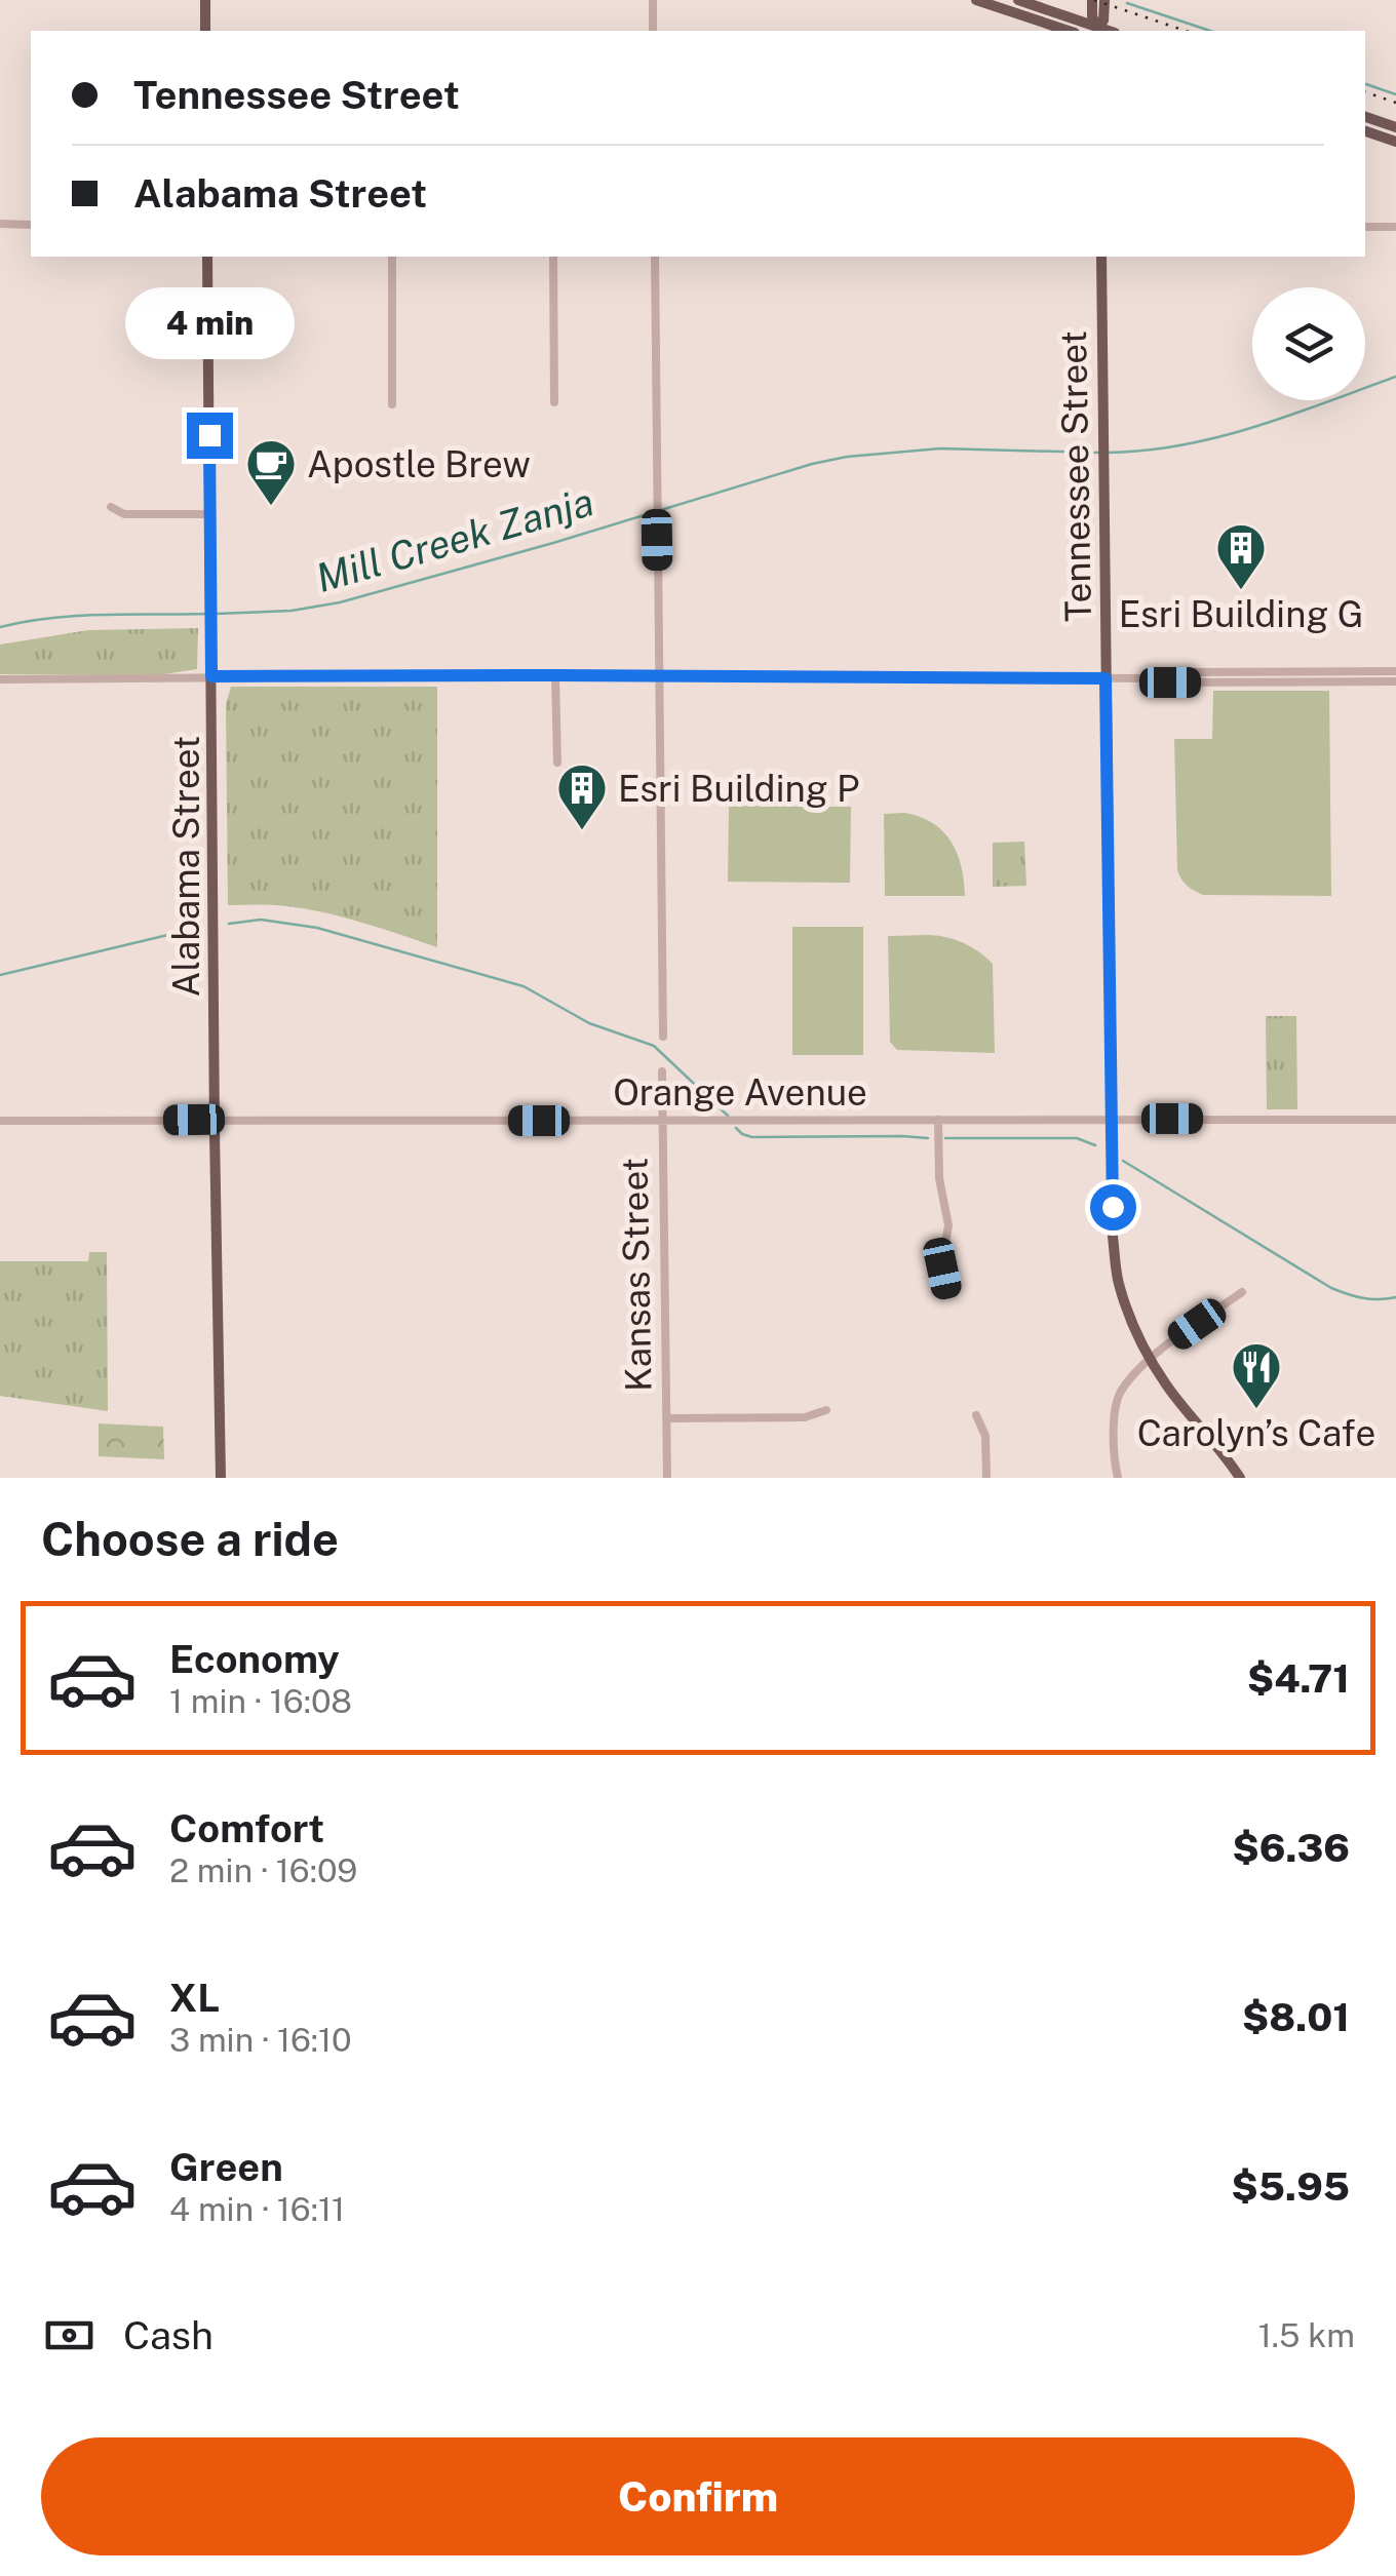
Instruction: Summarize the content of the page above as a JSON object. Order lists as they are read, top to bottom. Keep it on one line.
{"streets":{"main road":["Tennessee Street","Alabama Street"],"street":["Orange Avenue","Kansas Street"]},"crossings":[["Tennessee Street","Orange Avenue"],["Alabama Street","Orange Avenue"],["Orange Avenue","Kansas Street"]],"water":["Mill Creek Zanja"],"places":{"cafe":["Apostle Brew"],"building":["Esri Building G","Esri Building P"],"restaurant":["Carolyn’s Cafe"]},"page":{"banner":["Tennessee Street","Alabama Street"],"bubble":"4 min","heading":"Choose a ride","list":[{"name":"Economy","note":"1 min · 16:08","value":"$4.71"},{"name":"Comfort","note":"2 min · 16:09","value":"$6.36"},{"name":"XL","note":"3 min · 16:10","value":"$8.01"},{"name":"Green","note":"4 min · 16:11","value":"$5.95"}],"pay":["Cash","1.5 km"],"buttons":"Confirm"}}
